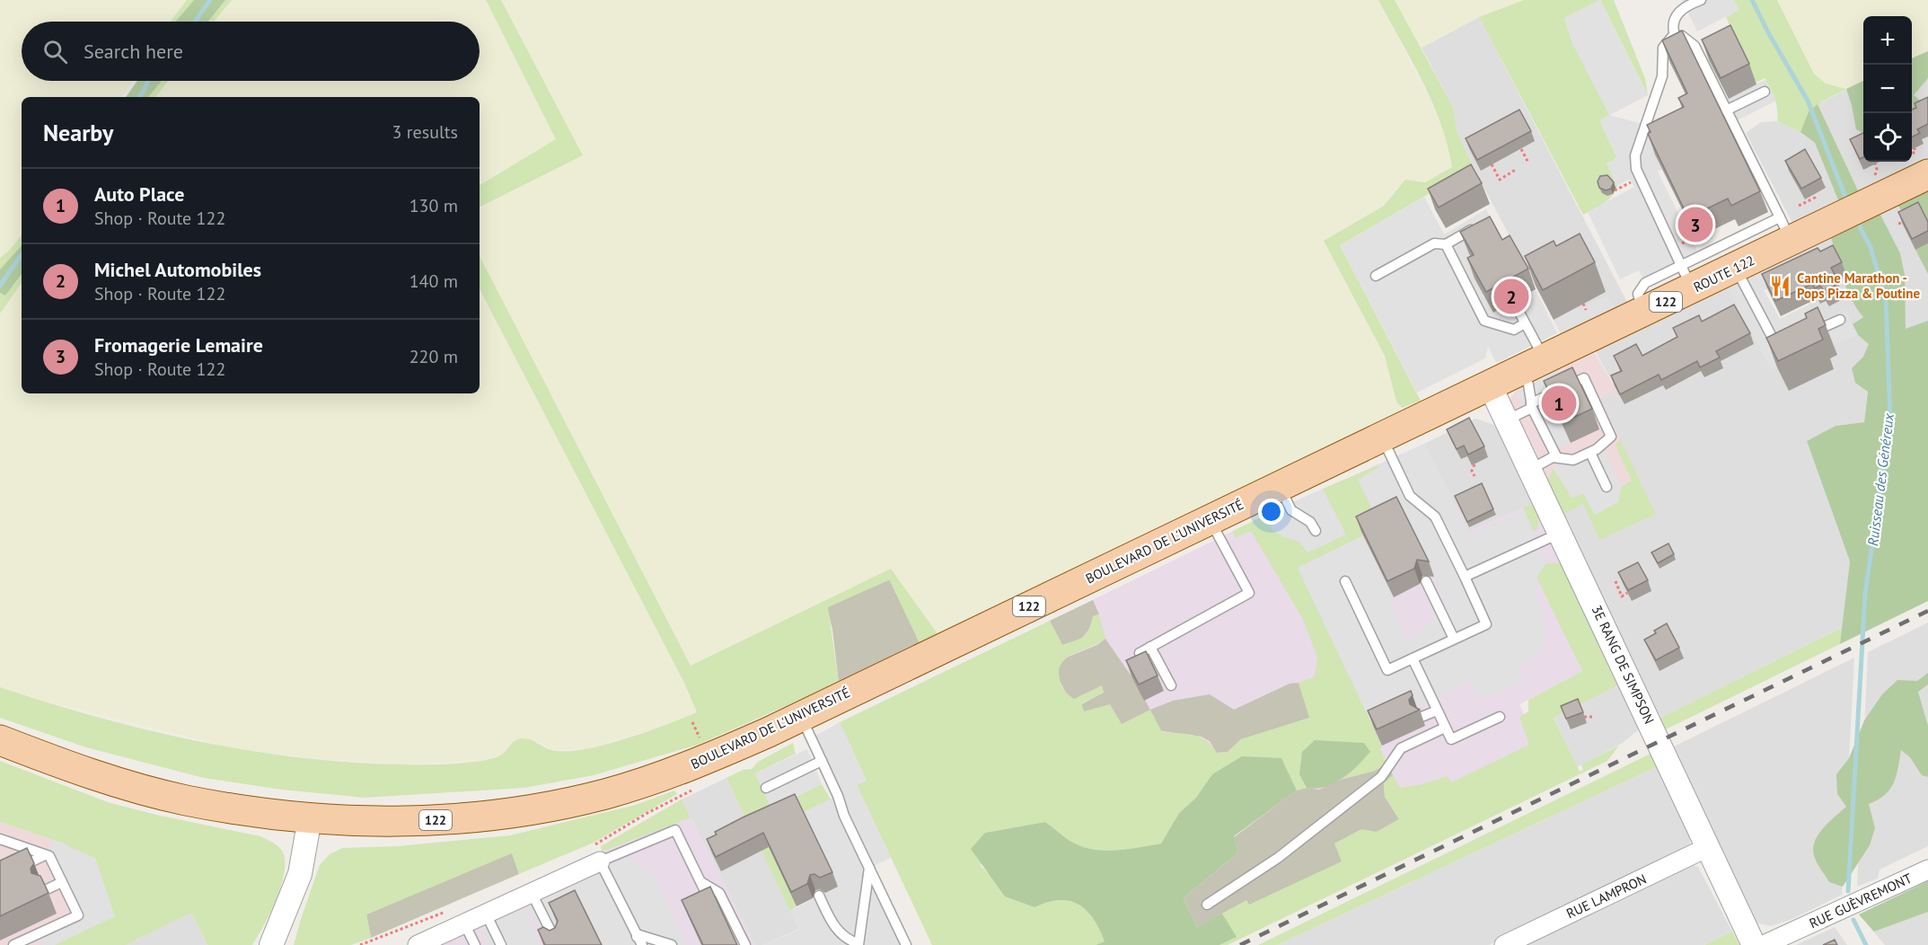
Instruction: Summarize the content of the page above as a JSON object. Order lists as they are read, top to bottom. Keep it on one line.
{"streets":{"main road":["ROUTE 122","122","BOULEVARD DE L'UNIVERSITÉ"],"street":["3E RANG DE SIMPSON","RUE LAMPRON","RUE GUÈVREMONT"]},"crossings":[["ROUTE 122","BOULEVARD DE L'UNIVERSITÉ"],["ROUTE 122","3E RANG DE SIMPSON"],["BOULEVARD DE L'UNIVERSITÉ","3E RANG DE SIMPSON"],["3E RANG DE SIMPSON","RUE LAMPRON"]],"water":["Ruisseau des Généreux"],"places":{"restaurant":["Cantine Marathon - Pops Pizza & Poutine"]},"page":{"map_buttons":["+","−"],"search":"Search here","heading":["Nearby","3 results"],"list":[{"mark":"1","name":"Auto Place","note":"Shop · Route 122","value":"130 m"},{"mark":"2","name":"Michel Automobiles","note":"Shop · Route 122","value":"140 m"},{"mark":"3","name":"Fromagerie Lemaire","note":"Shop · Route 122","value":"220 m"}],"pins":["3","2","1"]}}
